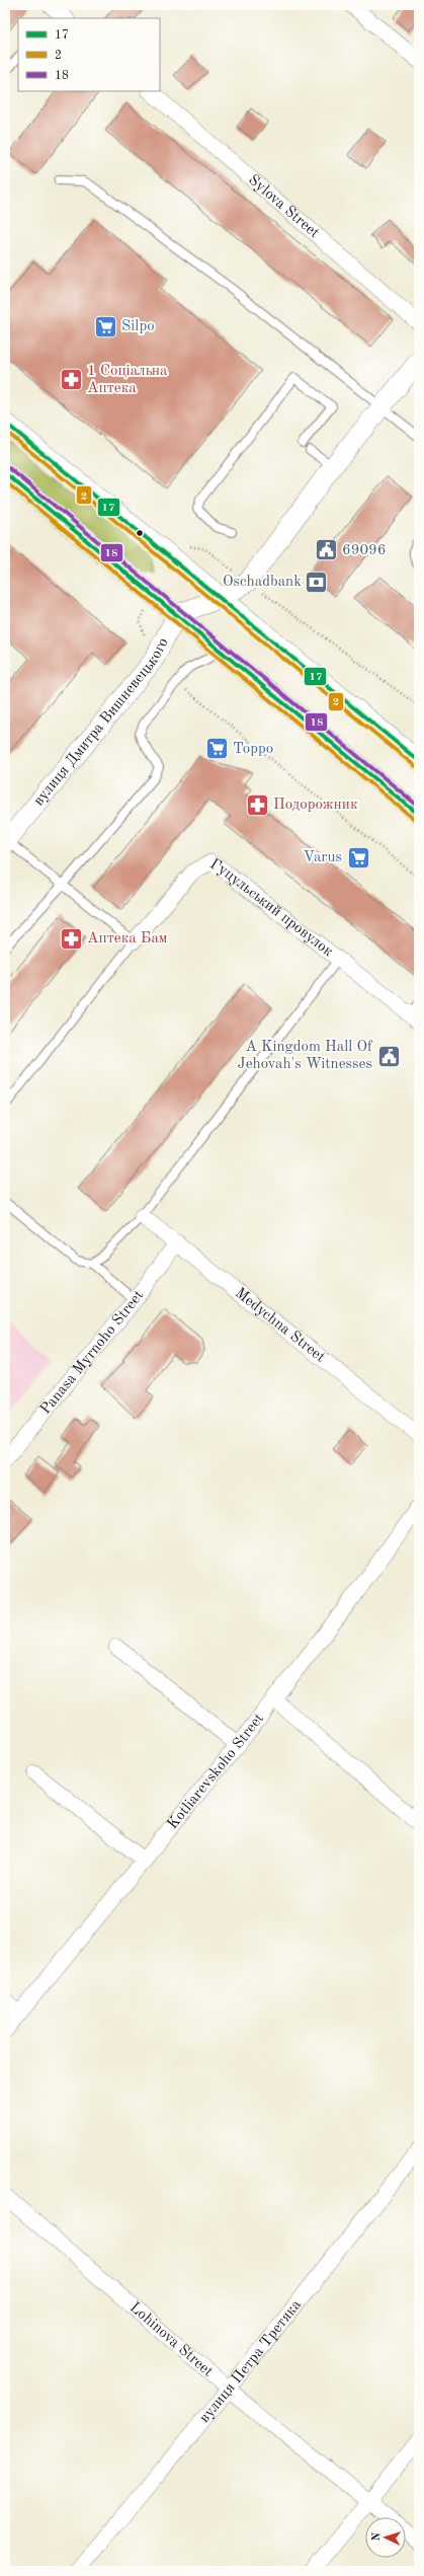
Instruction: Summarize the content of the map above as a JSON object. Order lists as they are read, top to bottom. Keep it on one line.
{"streets":{"street":["Sylova Street","вулиця Дмитра Вишневецького","Гуцульський провулок","Medychna Street","Panasa Myrnoho Street","Kotliarevskoho Street","Lohinova Street","вулиця Петра Третяка"]},"crossings":[["Medychna Street","Panasa Myrnoho Street"],["Lohinova Street","вулиця Петра Третяка"]],"places":{"supermarket":["Silpo","Торро","Varus"],"pharmacy":["1 Соціальна Аптека","Подорожник","Аптека Бам"],"public building":["69096","A Kingdom Hall Of Jehovah's Witnesses"],"bank":["Oschadbank"]},"lines":["transit line 17","transit line 2","transit line 18"],"legend":["17","2","18"],"north":"left"}
